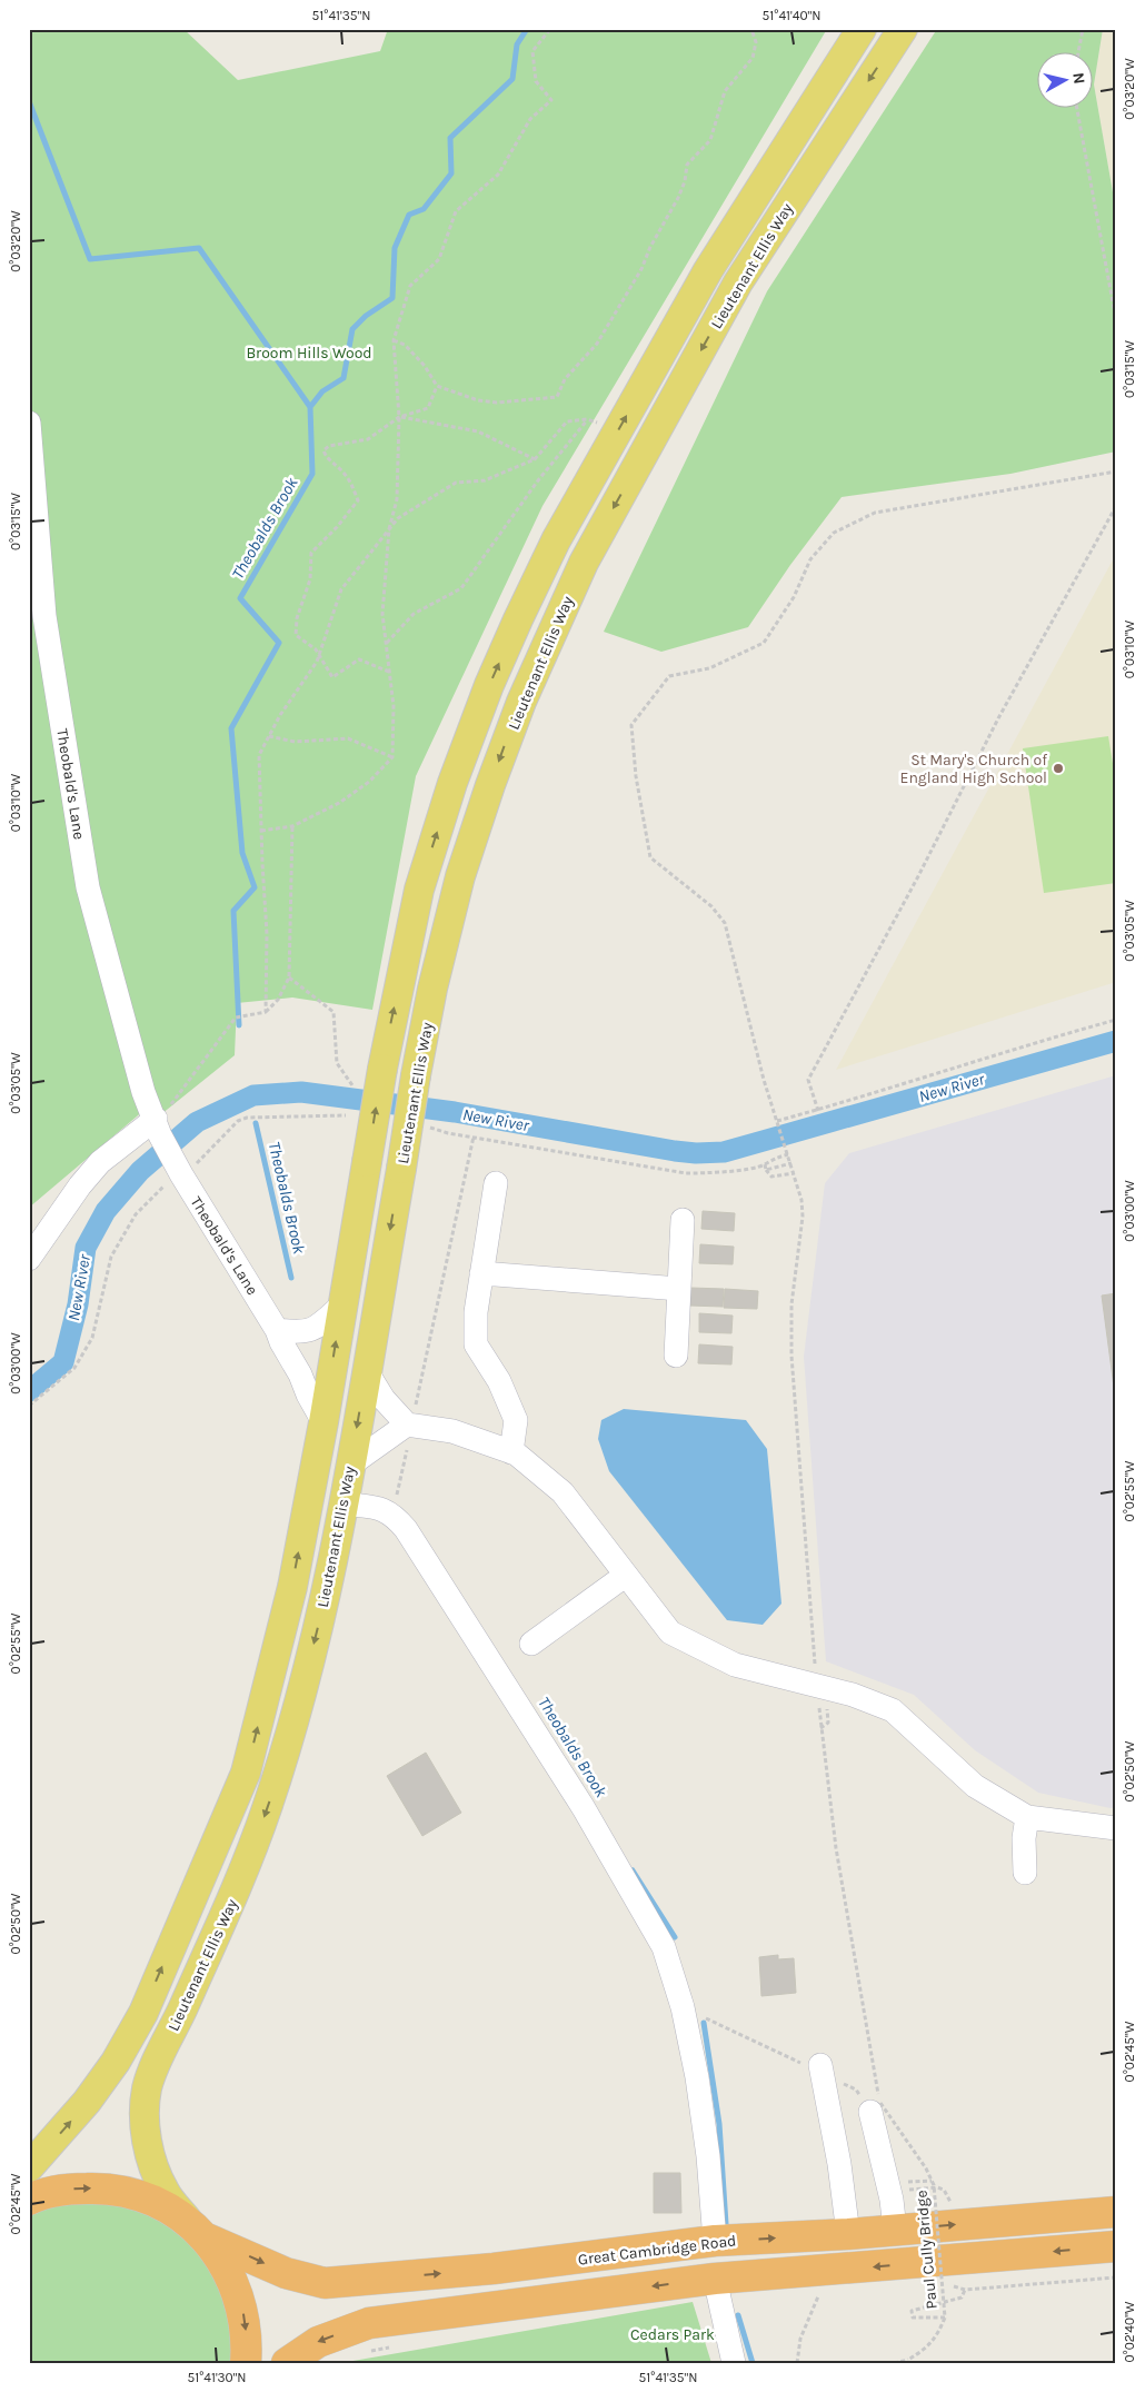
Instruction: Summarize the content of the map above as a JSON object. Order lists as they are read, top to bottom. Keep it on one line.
{"streets":{"highway":["Great Cambridge Road"],"main road":["Lieutenant Ellis Way"],"street":["Theobald's Lane"],"path":["Paul Cully Bridge"]},"crossings":[["Lieutenant Ellis Way","Theobald's Lane"],["Lieutenant Ellis Way","Great Cambridge Road"]],"water":["Theobalds Brook","New River"],"parks":["Broom Hills Wood","Cedars Park"],"places":["St Mary's Church of England High School"],"north":"right","coordinates":["51°41'35\"N","51°41'40\"N","0°03'20\"W","0°03'15\"W","0°03'10\"W","0°03'05\"W","0°03'00\"W","0°02'55\"W","0°02'50\"W","0°02'45\"W","0°02'40\"W","51°41'30\"N"]}
